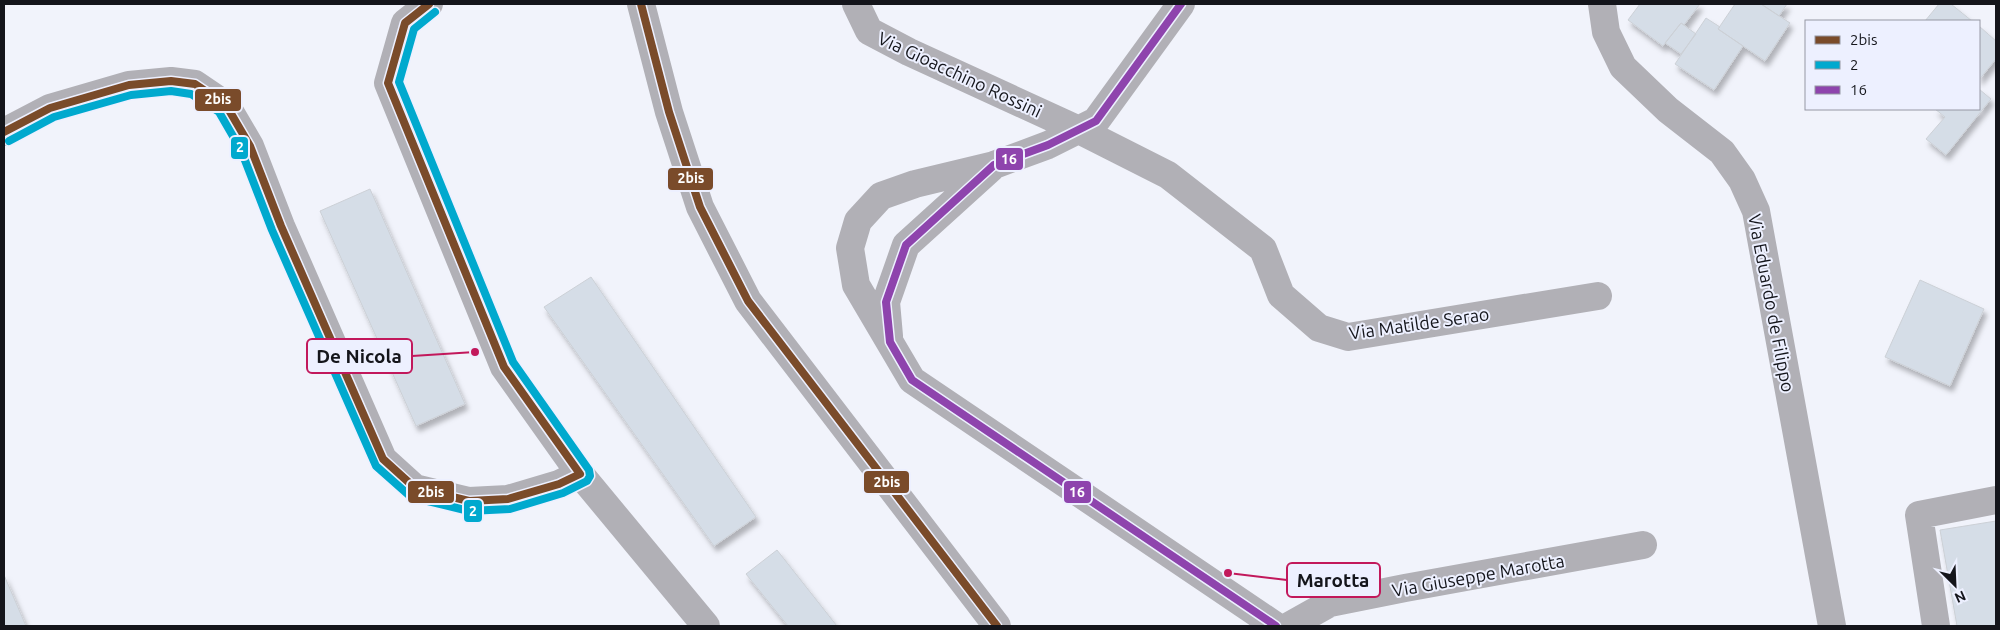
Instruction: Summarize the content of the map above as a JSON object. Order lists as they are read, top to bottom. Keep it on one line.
{"streets":{"street":["Via Gioacchino Rossini","Via Eduardo de Filippo","Via Matilde Serao","Via Giuseppe Marotta"]},"crossings":[["Via Gioacchino Rossini","Via Matilde Serao"]],"places":["De Nicola","Marotta"],"lines":["transit line 2bis","transit line 16","transit line 2"],"legend":["2bis","2","16"],"north":"bottom right"}
